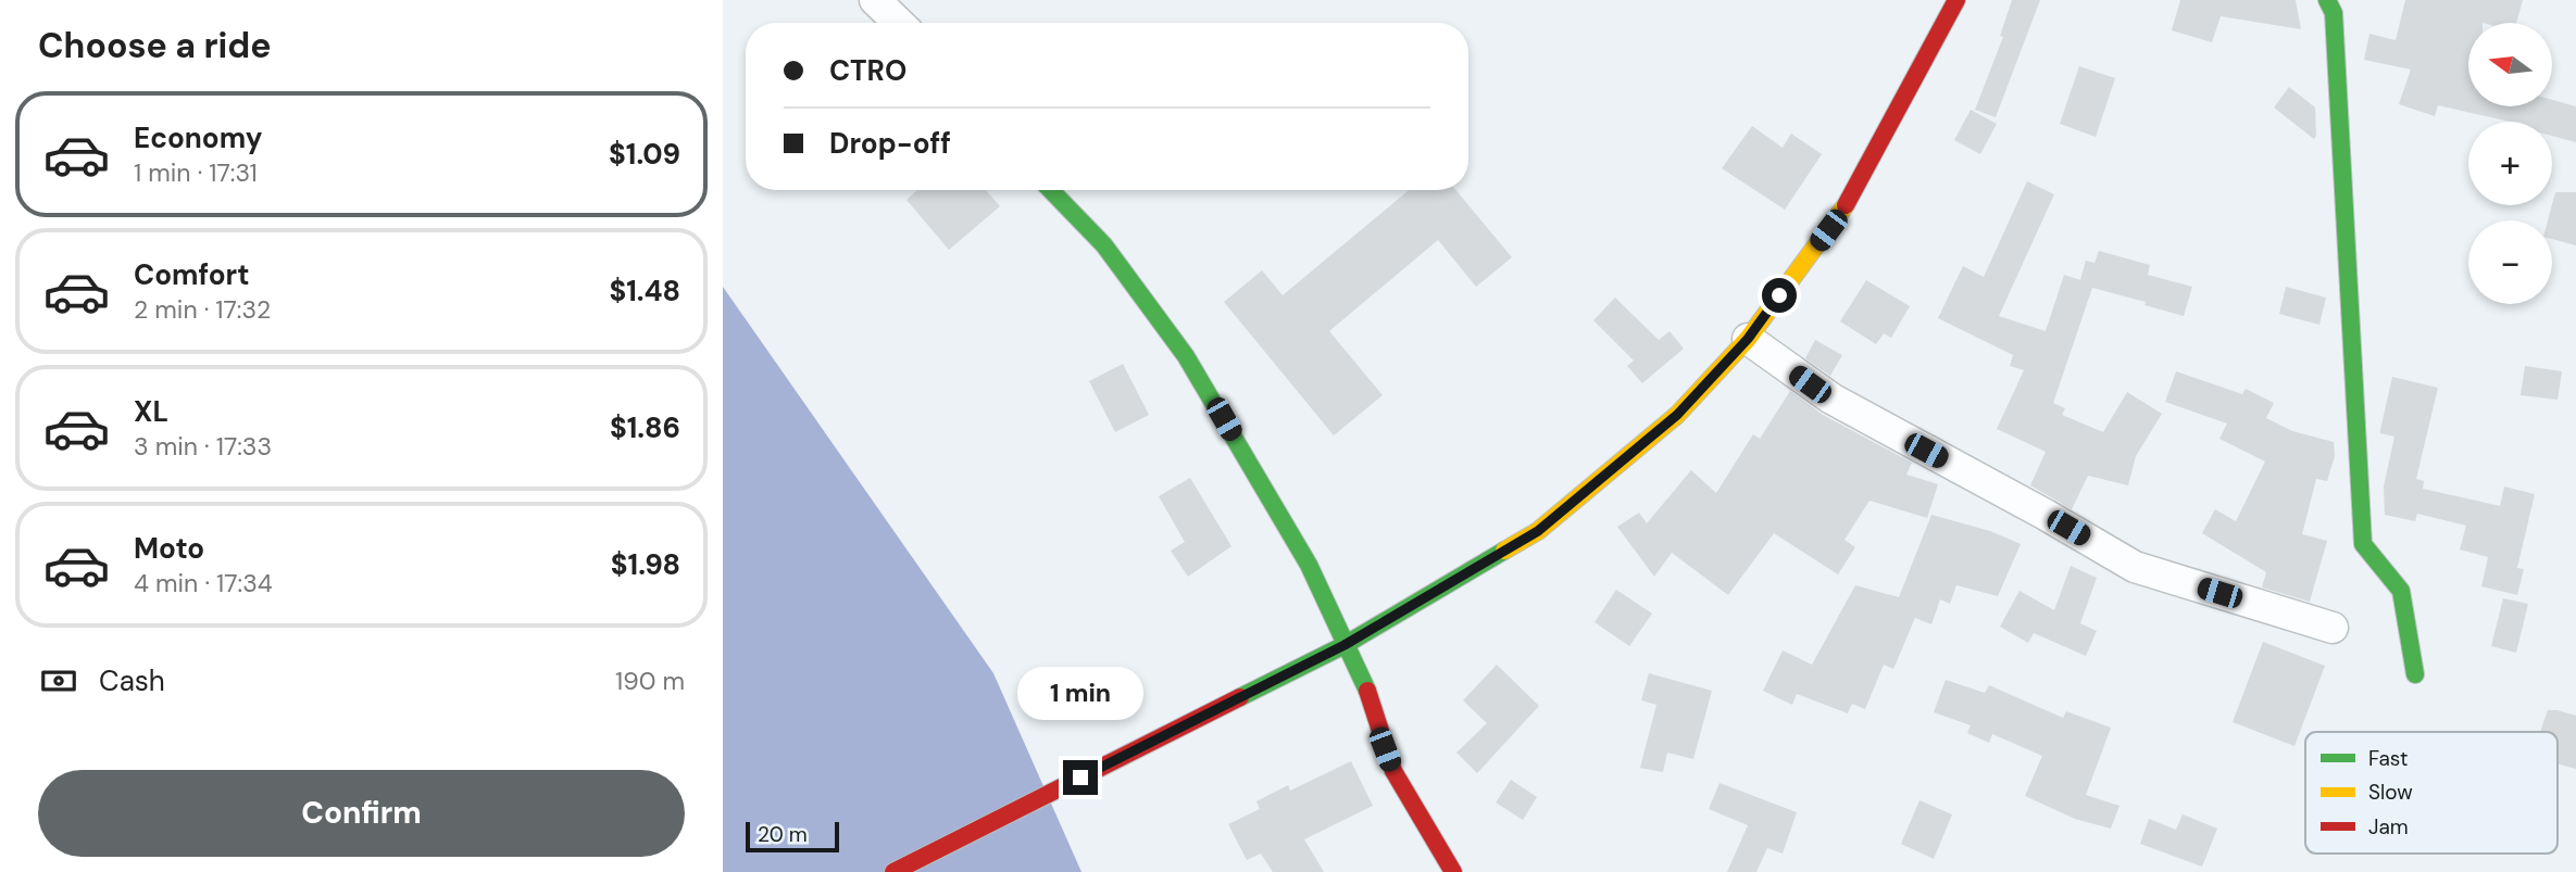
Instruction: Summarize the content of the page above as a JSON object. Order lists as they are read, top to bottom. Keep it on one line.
{"legend":["Fast","Slow","Jam"],"scale_bar":"20 m","north":"left","page":{"heading":"Choose a ride","map_buttons":["+","−"],"banner":["CTRO","Drop-off"],"list":[{"name":"Economy","note":"1 min · 17:31","value":"$1.09"},{"name":"Comfort","note":"2 min · 17:32","value":"$1.48"},{"name":"XL","note":"3 min · 17:33","value":"$1.86"},{"name":"Moto","note":"4 min · 17:34","value":"$1.98"}],"pay":["Cash","190 m"],"bubble":"1 min","buttons":"Confirm","scale":"20 m"}}
